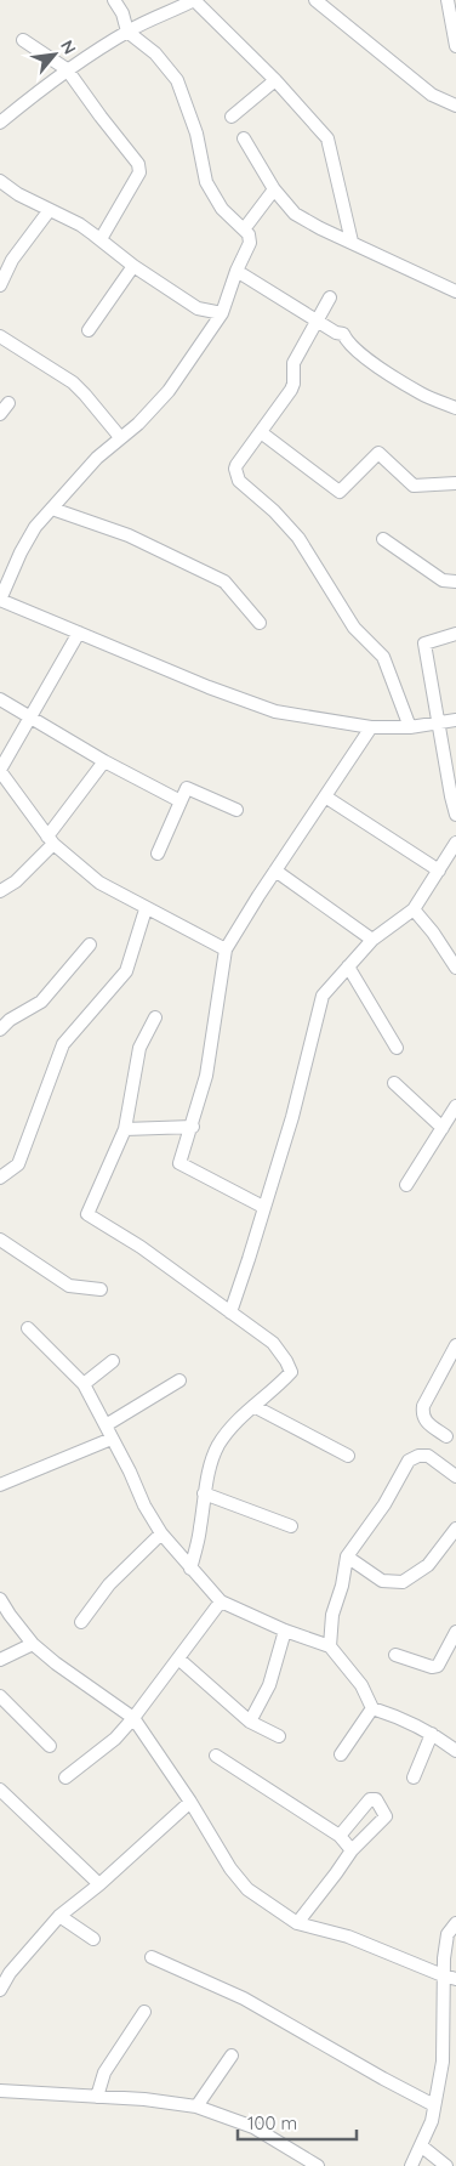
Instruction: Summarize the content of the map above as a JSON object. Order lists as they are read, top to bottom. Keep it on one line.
{"scale_bar":"100 m","north":"top right"}
